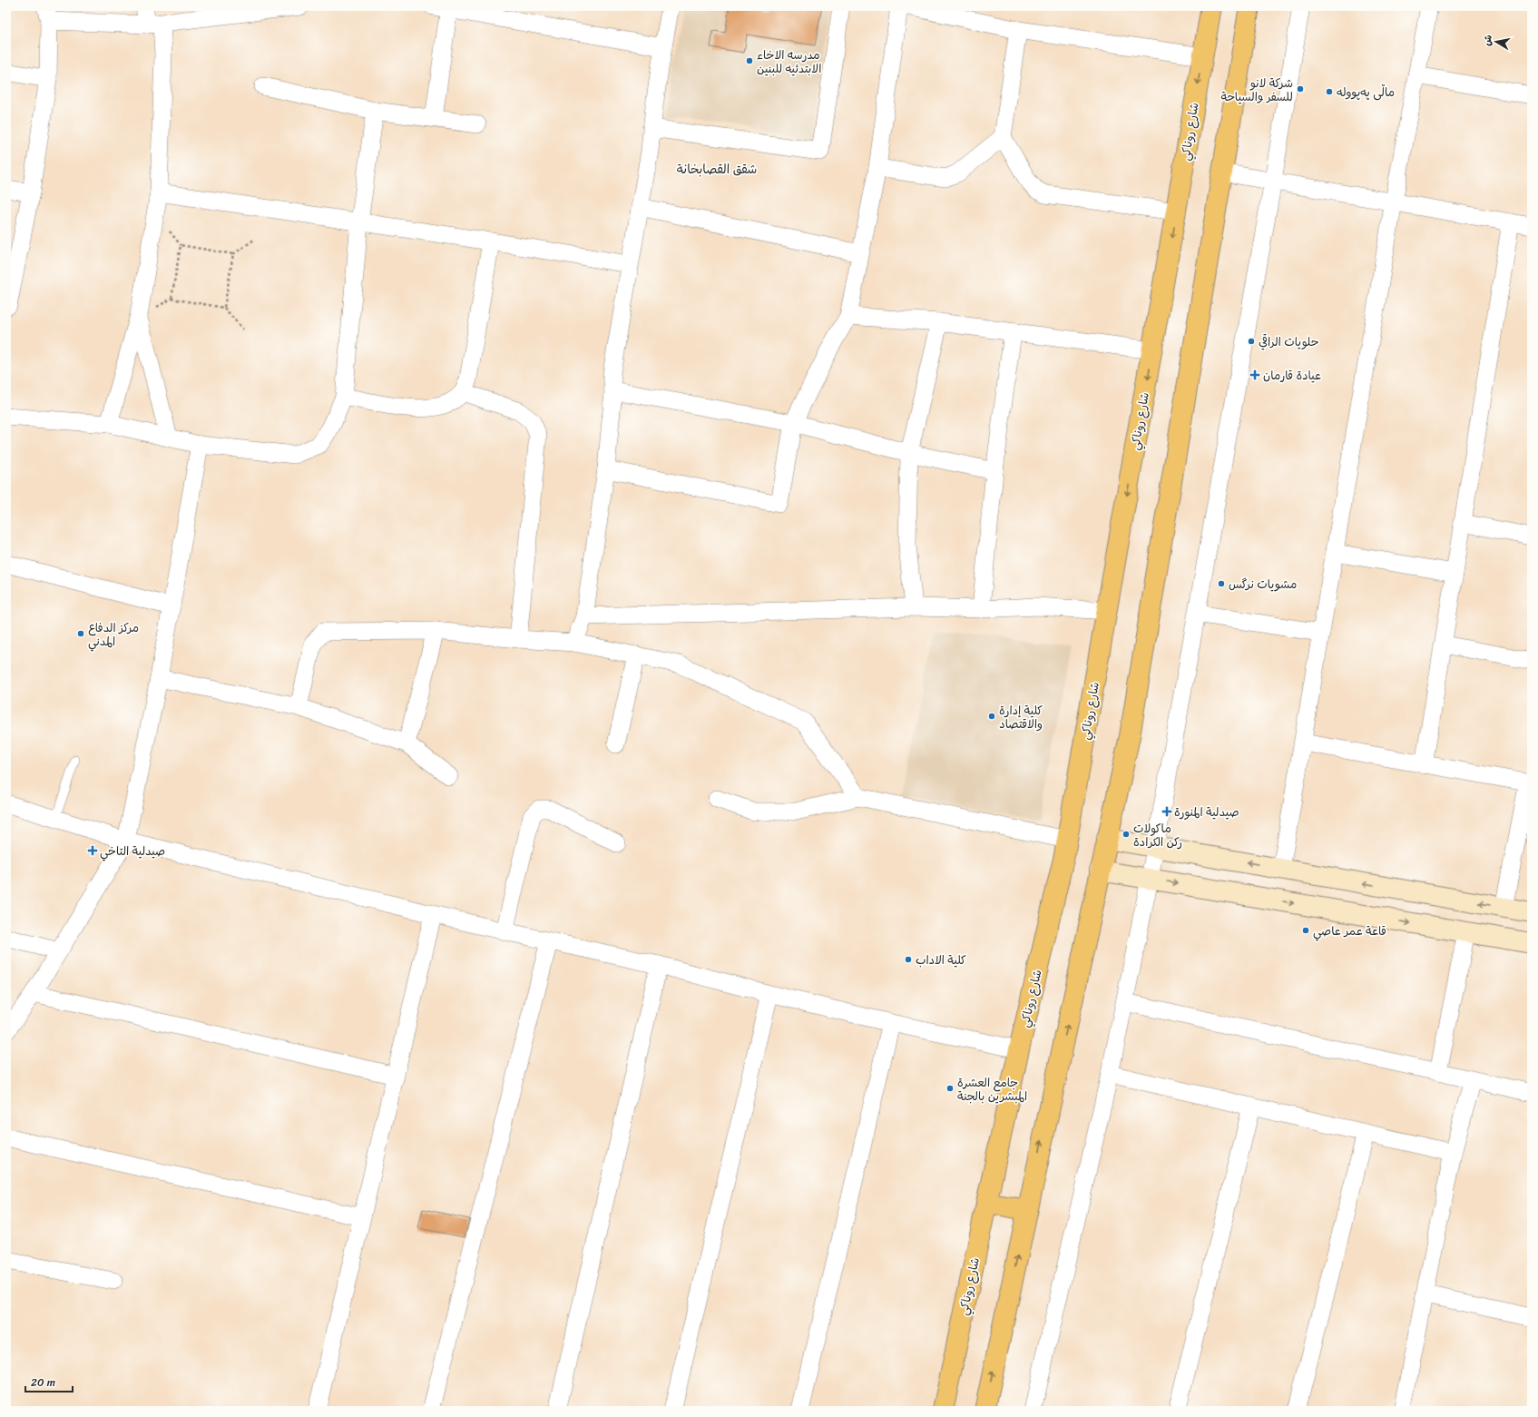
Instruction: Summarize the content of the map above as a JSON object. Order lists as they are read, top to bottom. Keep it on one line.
{"streets":{"main road":["شارع روناكي"]},"districts":["شقق القصابخانة"],"places":{"other":["مدرسه الاخاء الابتدئيه للبنين","شركة لانو للسفر والسياحة","ماڵی پەپوولە","حلويات الراقي","مشويات نرگس","مركز الدفاع المدني","كلية إدارة والاقتصاد","ماكولات ركن الكرادة","قاعة عمر عاصي","كلية الاداب","جامع العشرة المبشرين بالجنة"],"health":["عيادة قارمان","صيدلية المنورة","صيدلية التاخي"]},"scale_bar":"20 m","north":"left"}
